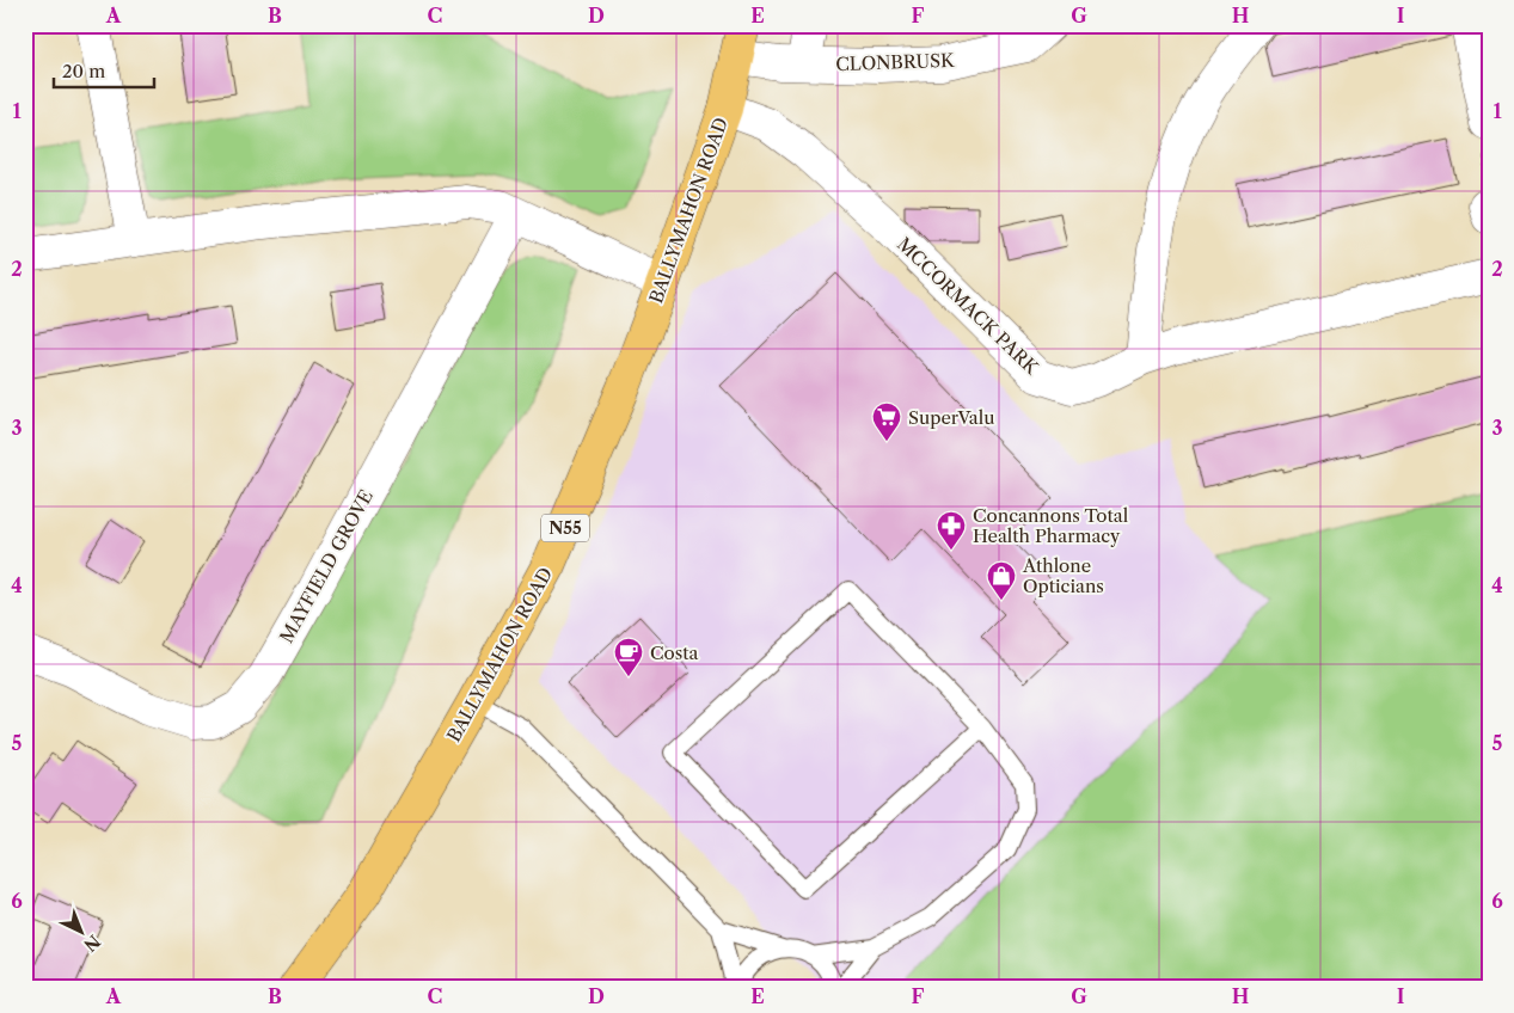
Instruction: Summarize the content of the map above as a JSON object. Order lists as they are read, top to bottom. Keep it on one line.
{"streets":{"main road":["BALLYMAHON ROAD","N55"],"street":["CLONBRUSK","MCCORMACK PARK","MAYFIELD GROVE"]},"crossings":[["CLONBRUSK","BALLYMAHON ROAD"],["BALLYMAHON ROAD","MCCORMACK PARK"]],"places":{"supermarket":["SuperValu"],"pharmacy":["Concannons Total Health Pharmacy"],"shop":["Athlone Opticians"],"cafe":["Costa"]},"scale_bar":"20 m","north":"bottom right","grid":{"columns":["A","B","C","D","E","F","G","H","I"],"rows":["1","2","3","4","5","6"]}}
